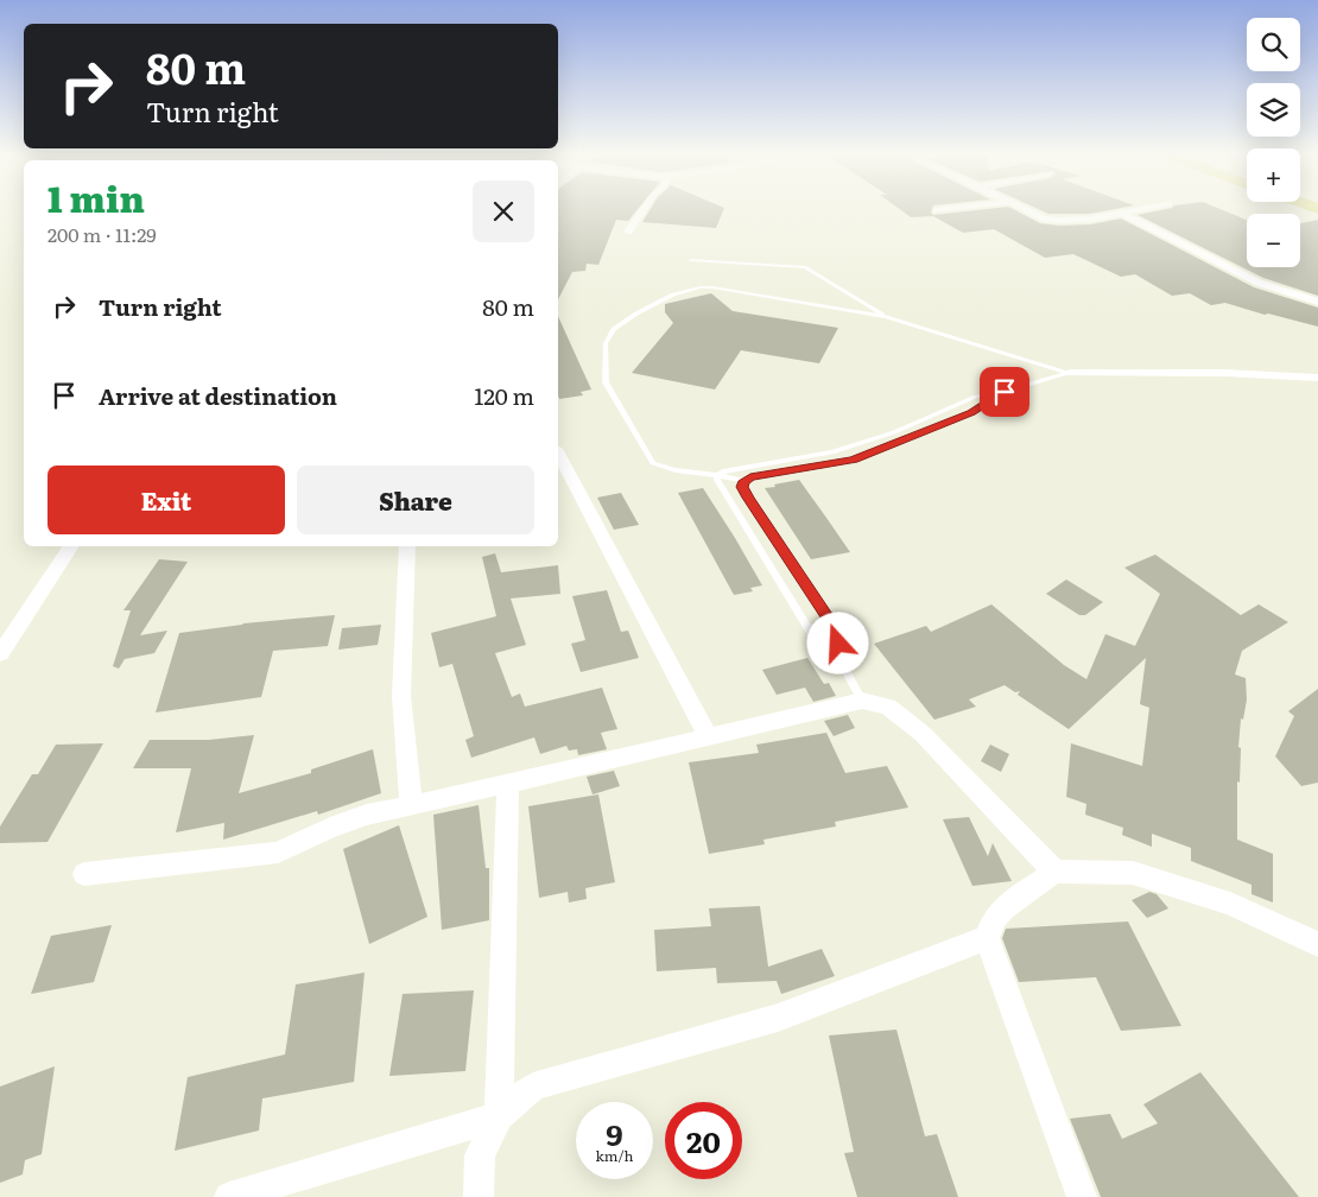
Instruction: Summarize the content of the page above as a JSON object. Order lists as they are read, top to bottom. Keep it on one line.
{"page":{"map_buttons":["+","−"],"turn":["80 m","Turn right"],"heading":["1 min","200 m · 11:29"],"list":[{"name":"Turn right","value":"80 m"},{"name":"Arrive at destination","value":"120 m"}],"buttons":["Exit","Share"],"speed":"9 km/h","limit":"20"}}
